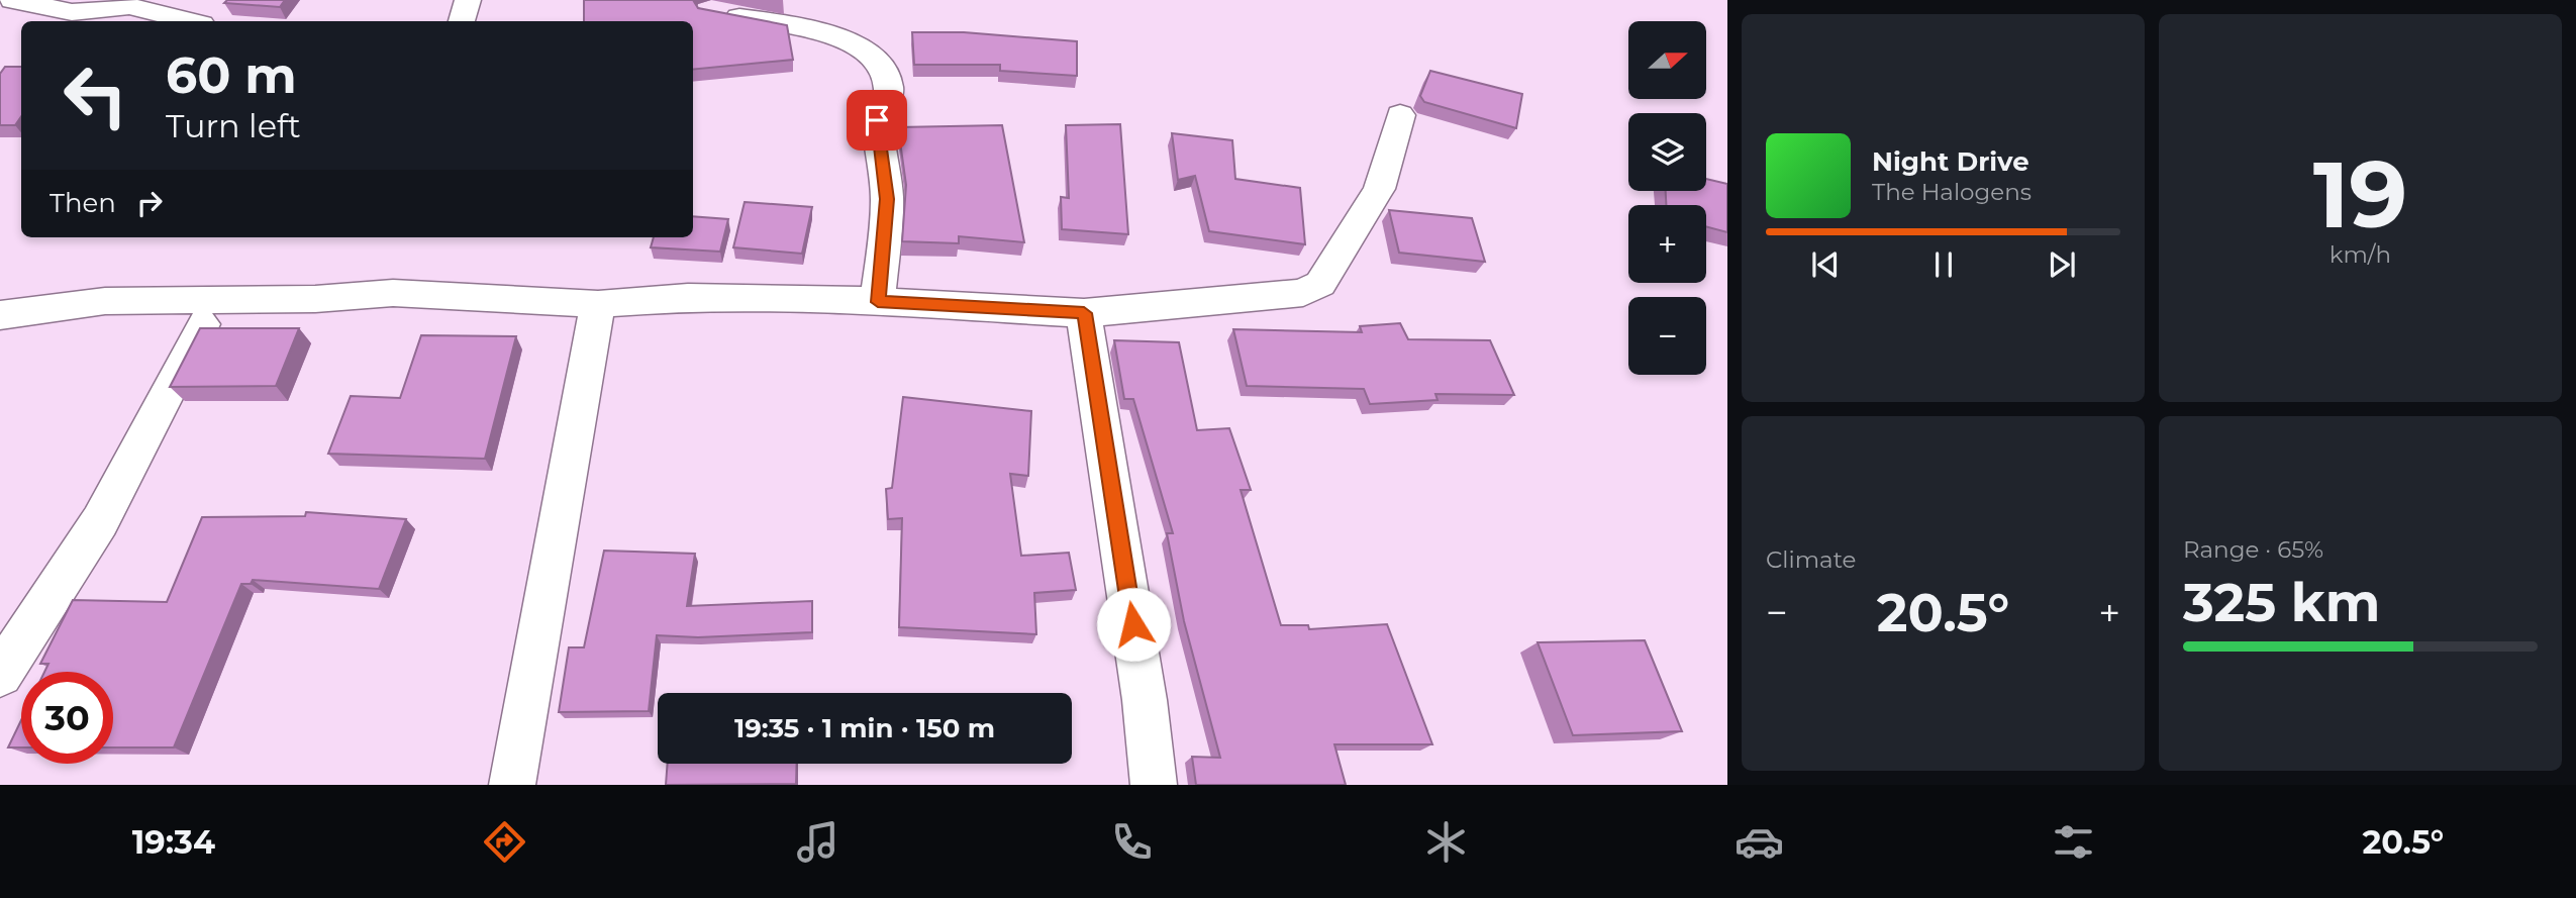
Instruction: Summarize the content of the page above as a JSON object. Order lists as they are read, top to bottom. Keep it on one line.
{"north":"right","page":{"tile":[["19","km/h"],"Climate",["Range · 65%","325 km"]],"map_buttons":["+","−"],"turn":["60 m","Turn left"],"song":["Night Drive","The Halogens"],"then":"Then","heat":["−","20.5°","+"],"limit":"30","trip":"19:35 · 1 min · 150 m","tabs":["19:34","20.5°"]}}
